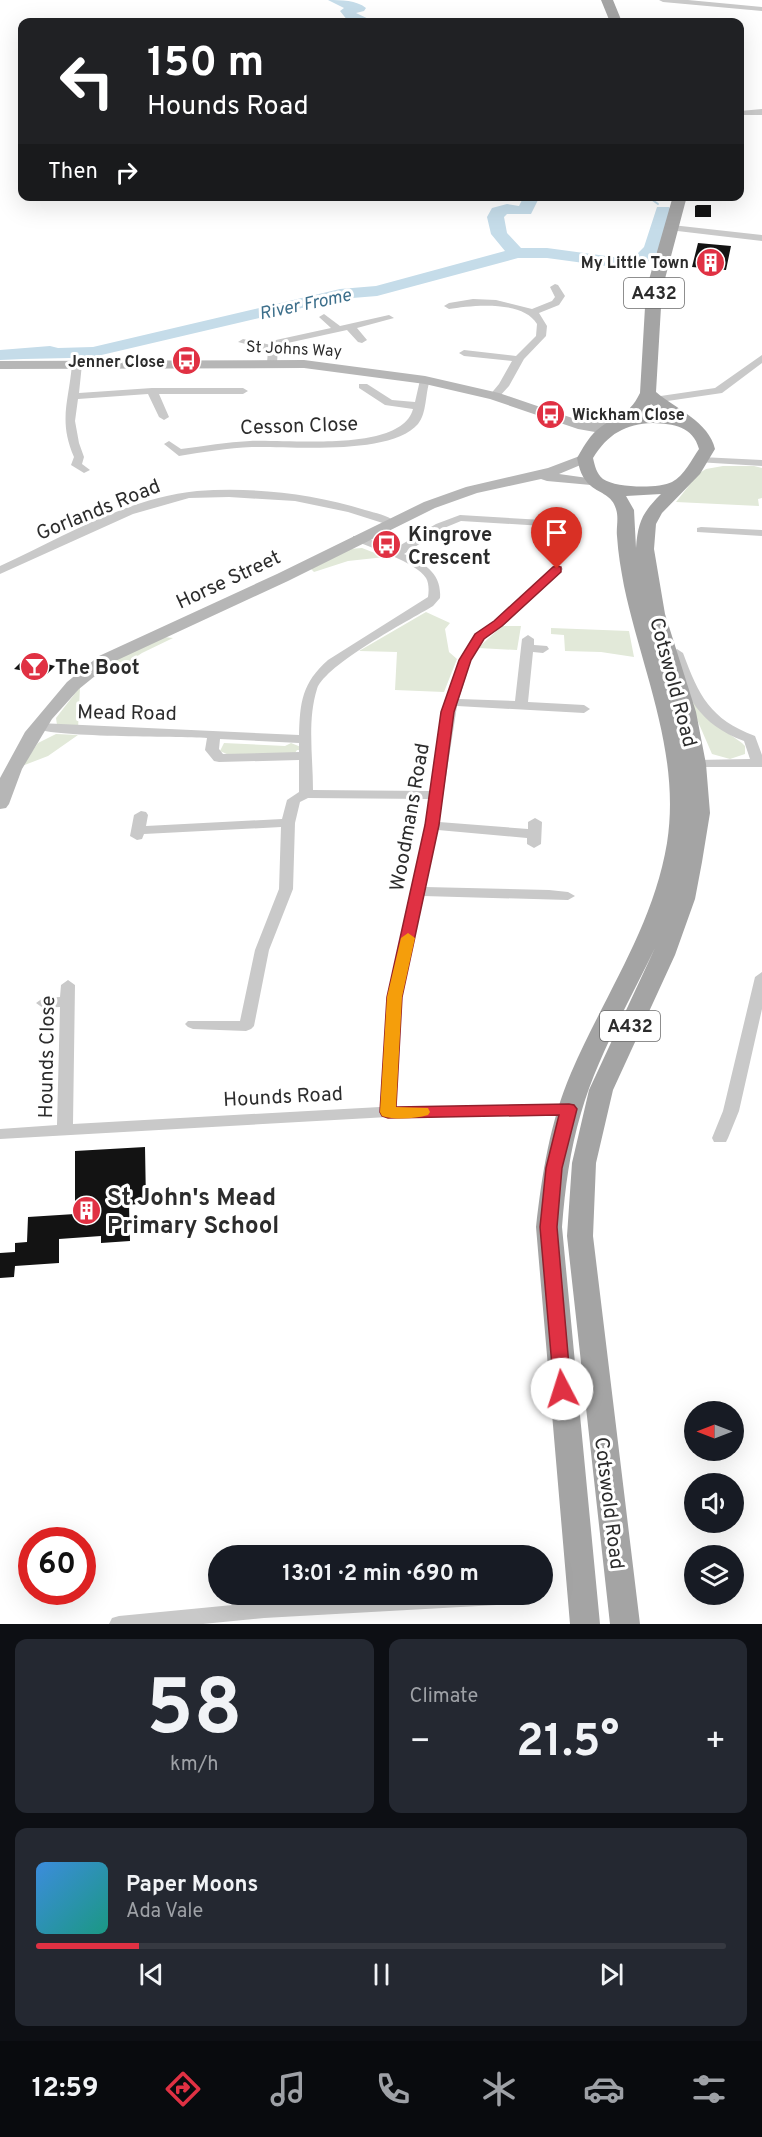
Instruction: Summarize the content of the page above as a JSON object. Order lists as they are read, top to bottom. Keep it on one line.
{"streets":{"main road":["A432","St Johns Way","Horse Street","Cotswold Road"],"street":["Cesson Close","Gorlands Road","Mead Road","Woodmans Road","Hounds Close","Hounds Road"]},"crossings":[["A432","St Johns Way"],["A432","Horse Street"],["A432","Cotswold Road"],["St Johns Way","Cesson Close"],["St Johns Way","Horse Street"],["St Johns Way","Cotswold Road"],["Gorlands Road","Horse Street"],["Horse Street","Cotswold Road"],["Horse Street","Mead Road"],["Cotswold Road","Hounds Road"],["Woodmans Road","Hounds Road"],["Hounds Close","Hounds Road"]],"water":["River Frome"],"places":{"building":["My Little Town","St John's Mead Primary School"],"bus stop":["Jenner Close","Wickham Close","Kingrove Crescent"],"bar":["The Boot"]},"north":"left","page":{"turn":["150 m","Hounds Road"],"then":"Then","limit":"60","trip":"13:01 · 2 min · 690 m","tile":[["58","km/h"],"Climate"],"heat":["−","21.5°","+"],"song":["Paper Moons","Ada Vale"],"tabs":"12:59"}}
